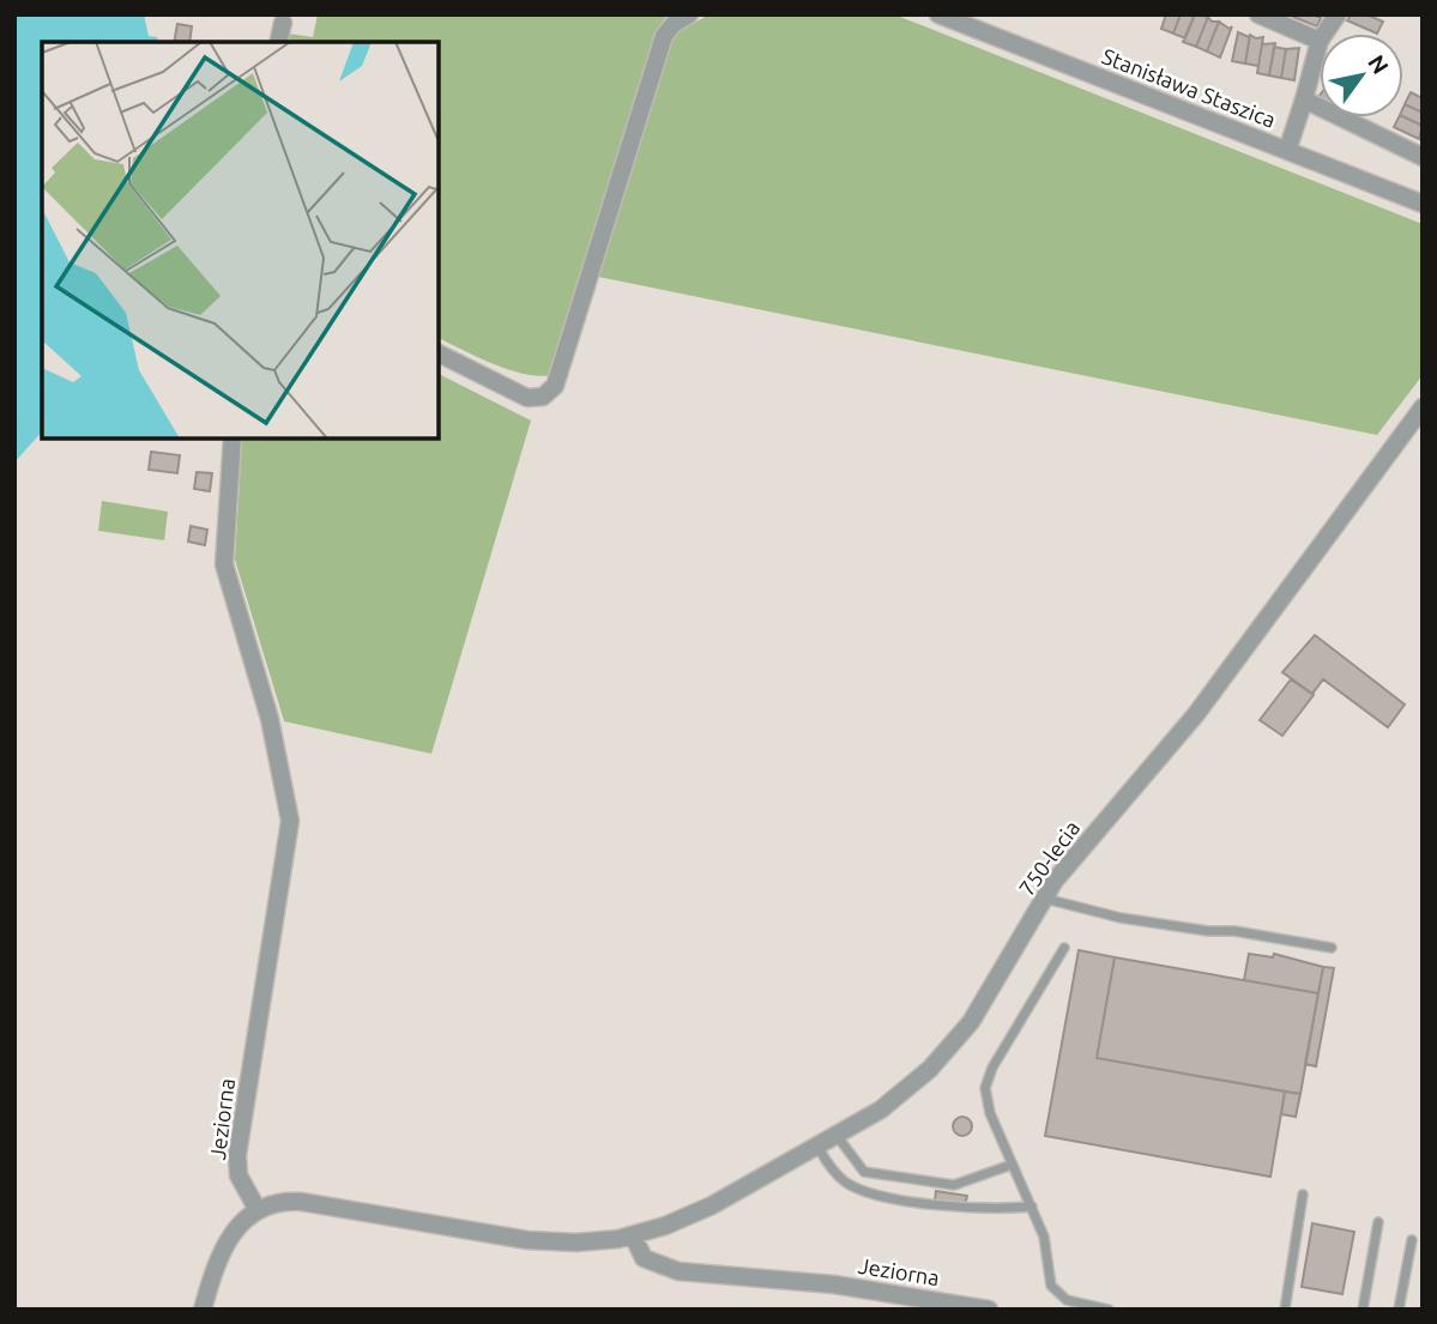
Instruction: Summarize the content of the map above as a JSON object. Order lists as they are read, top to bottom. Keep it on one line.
{"streets":{"street":["Stanisława Staszica","750-lecia","Jeziorna"]},"crossings":[["750-lecia","Jeziorna"]],"north":"top right"}
